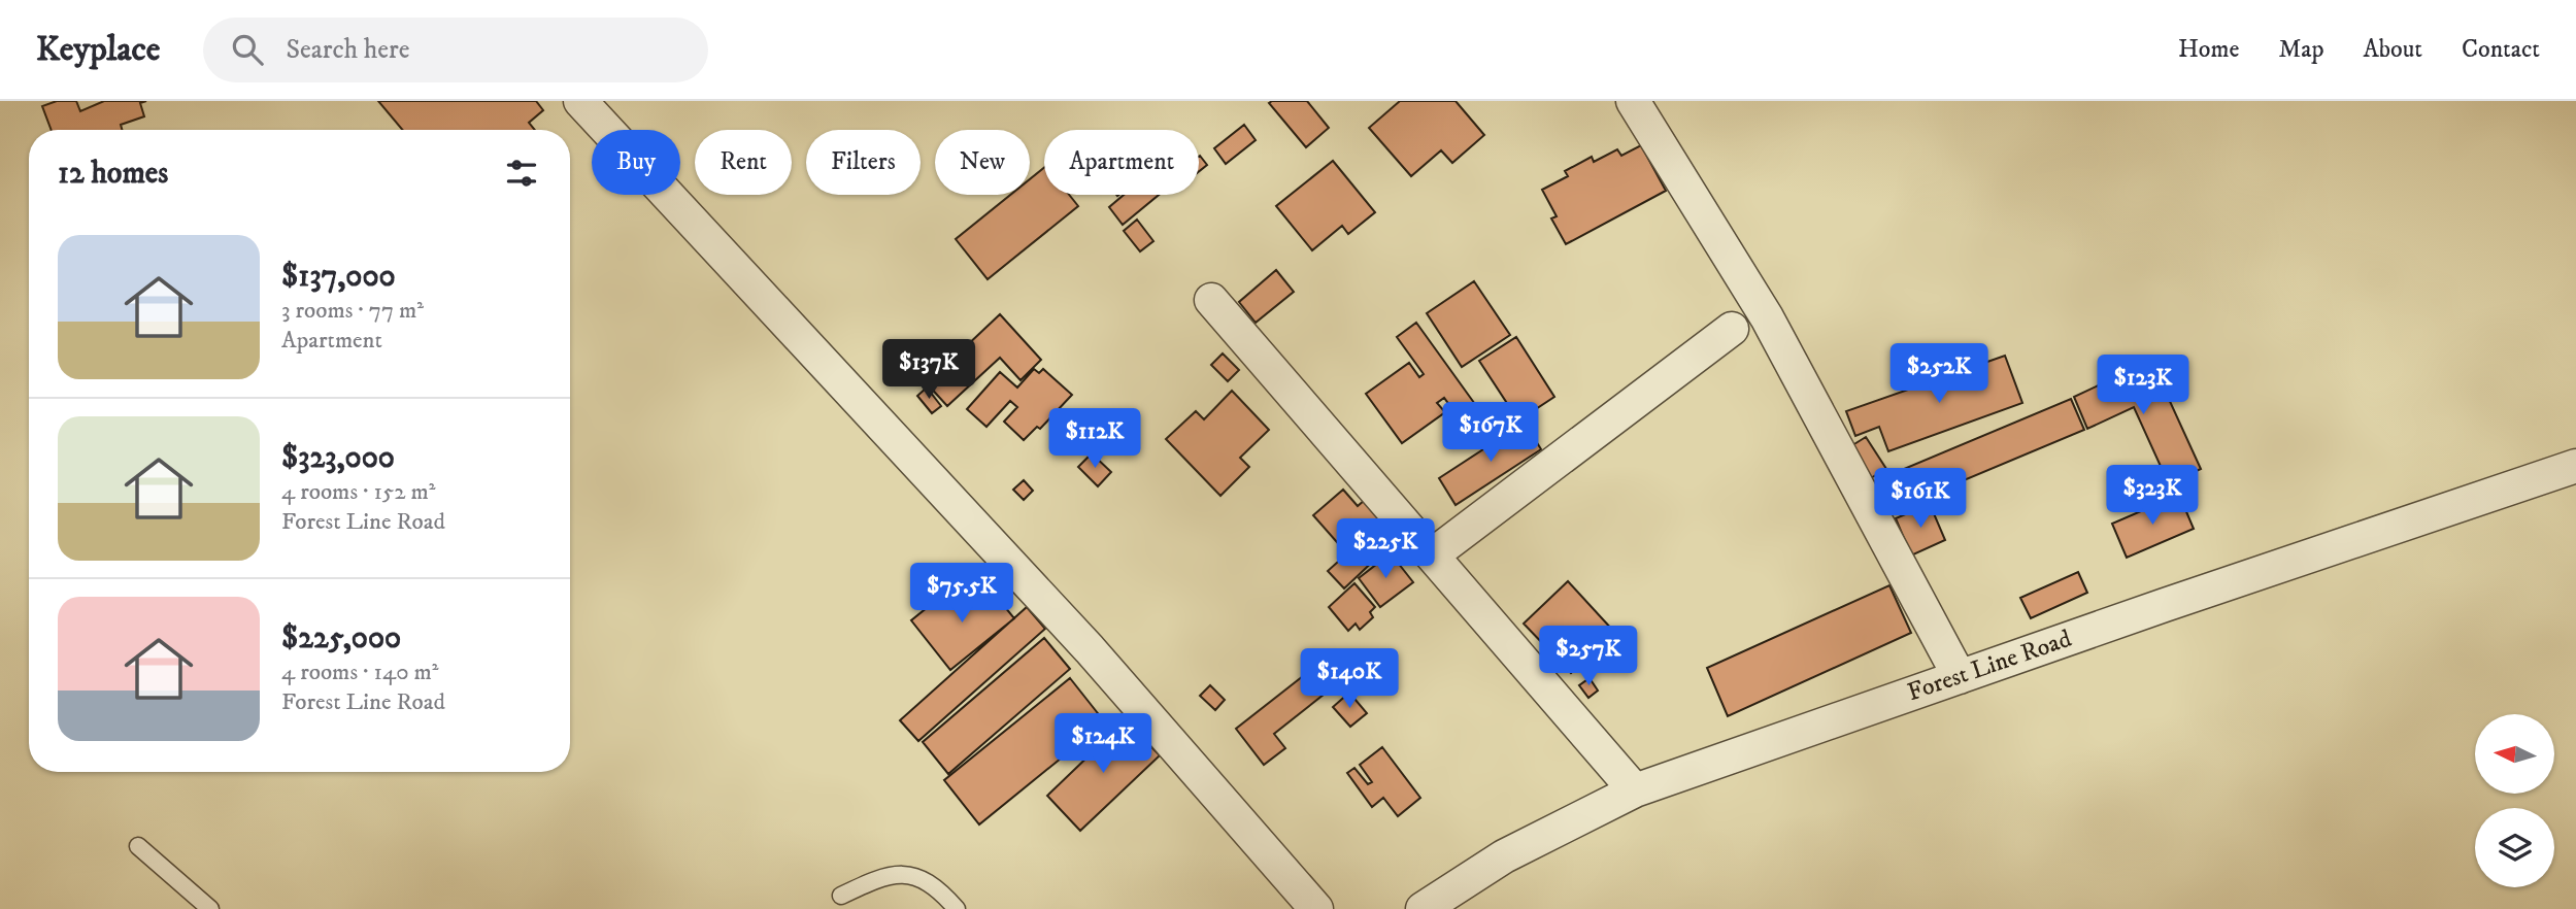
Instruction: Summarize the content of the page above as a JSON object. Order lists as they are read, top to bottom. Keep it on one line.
{"streets":{"street":["Forest Line Road"]},"north":"left","page":{"header":"Keyplace","search":"Search here","nav":["Home","Map","About","Contact"],"chip":["Buy","Rent","Filters","New","Apartment"],"heading":"12 homes","list":[{"name":"$137,000","note":"3 rooms · 77 m² · Apartment"},{"name":"$323,000","note":"4 rooms · 152 m² · Forest Line Road"},{"name":"$225,000","note":"4 rooms · 140 m² · Forest Line Road"}],"price":["$137K","$252K","$123K","$167K","$112K","$323K","$161K","$225K","$75.5K","$257K","$140K","$124K"]}}
